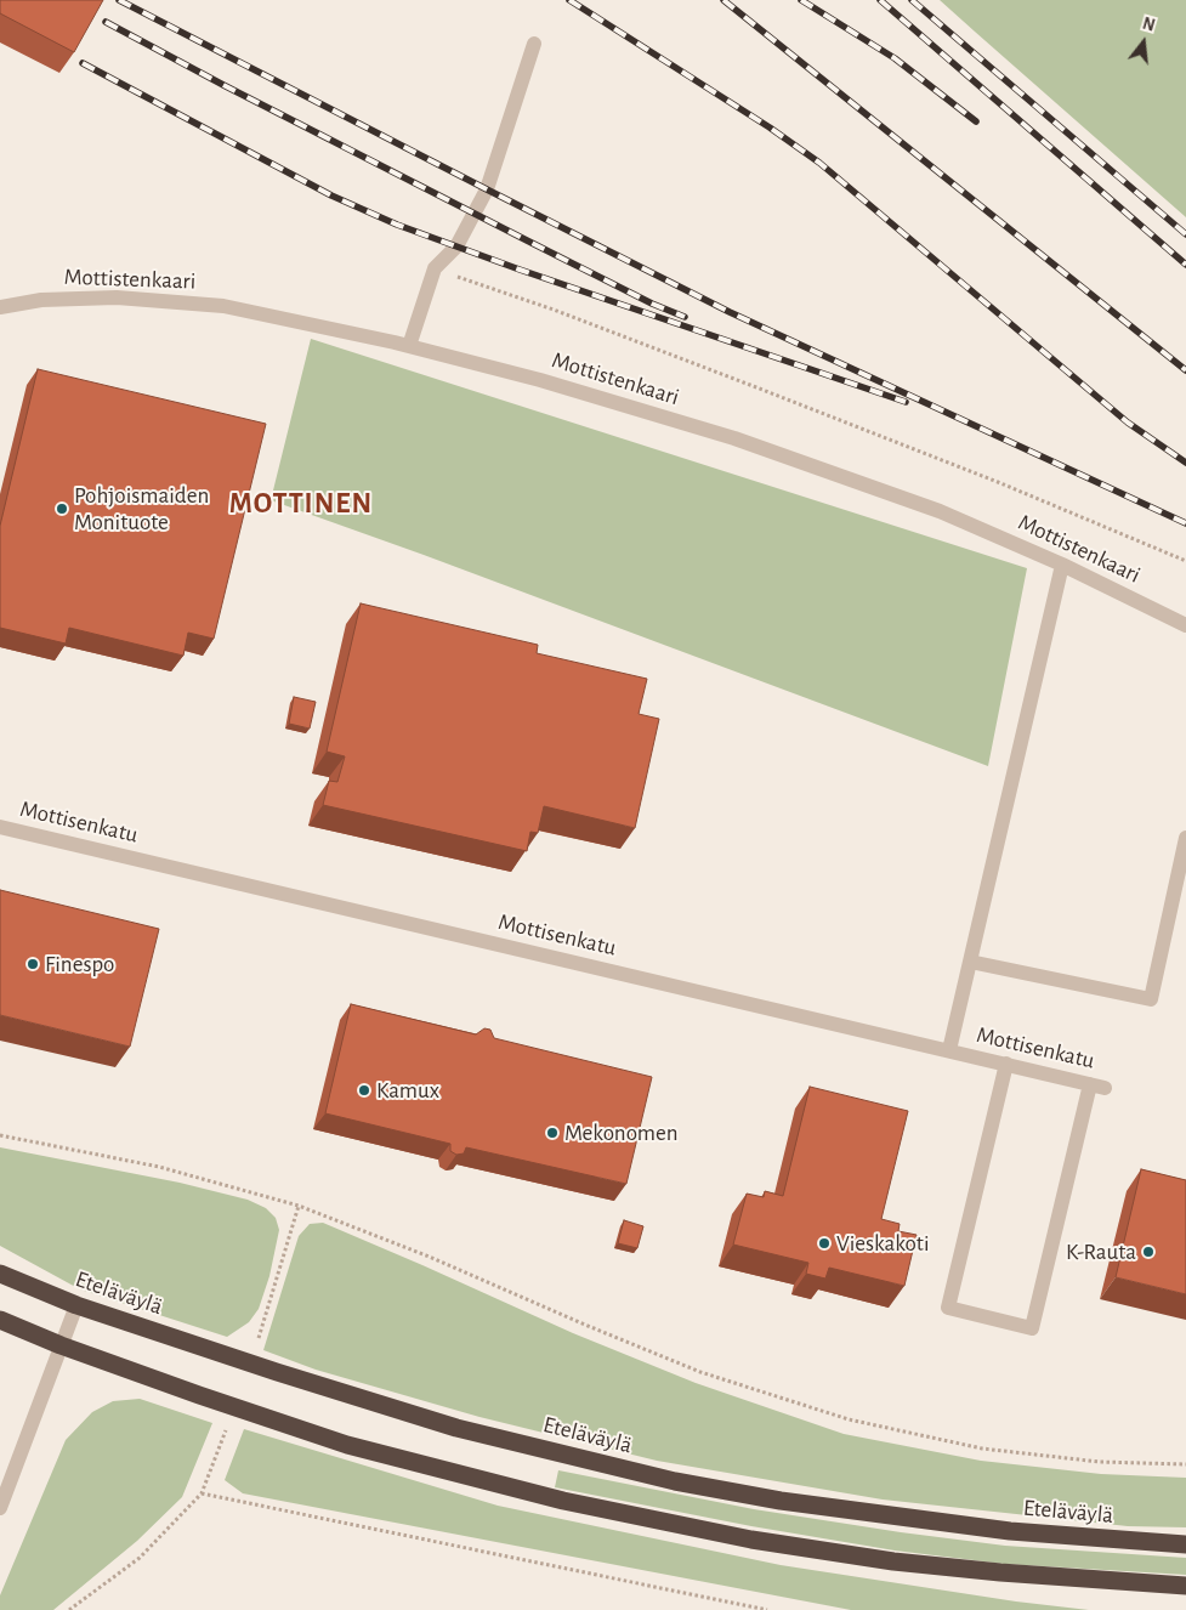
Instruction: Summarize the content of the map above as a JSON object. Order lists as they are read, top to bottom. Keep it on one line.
{"streets":{"highway":["Eteläväylä"],"street":["Mottistenkaari","Mottisenkatu"]},"districts":["MOTTINEN"],"places":["Pohjoismaiden Monituote","Finespo","Kamux","Mekonomen","Vieskakoti","K-Rauta"],"north":"top"}
